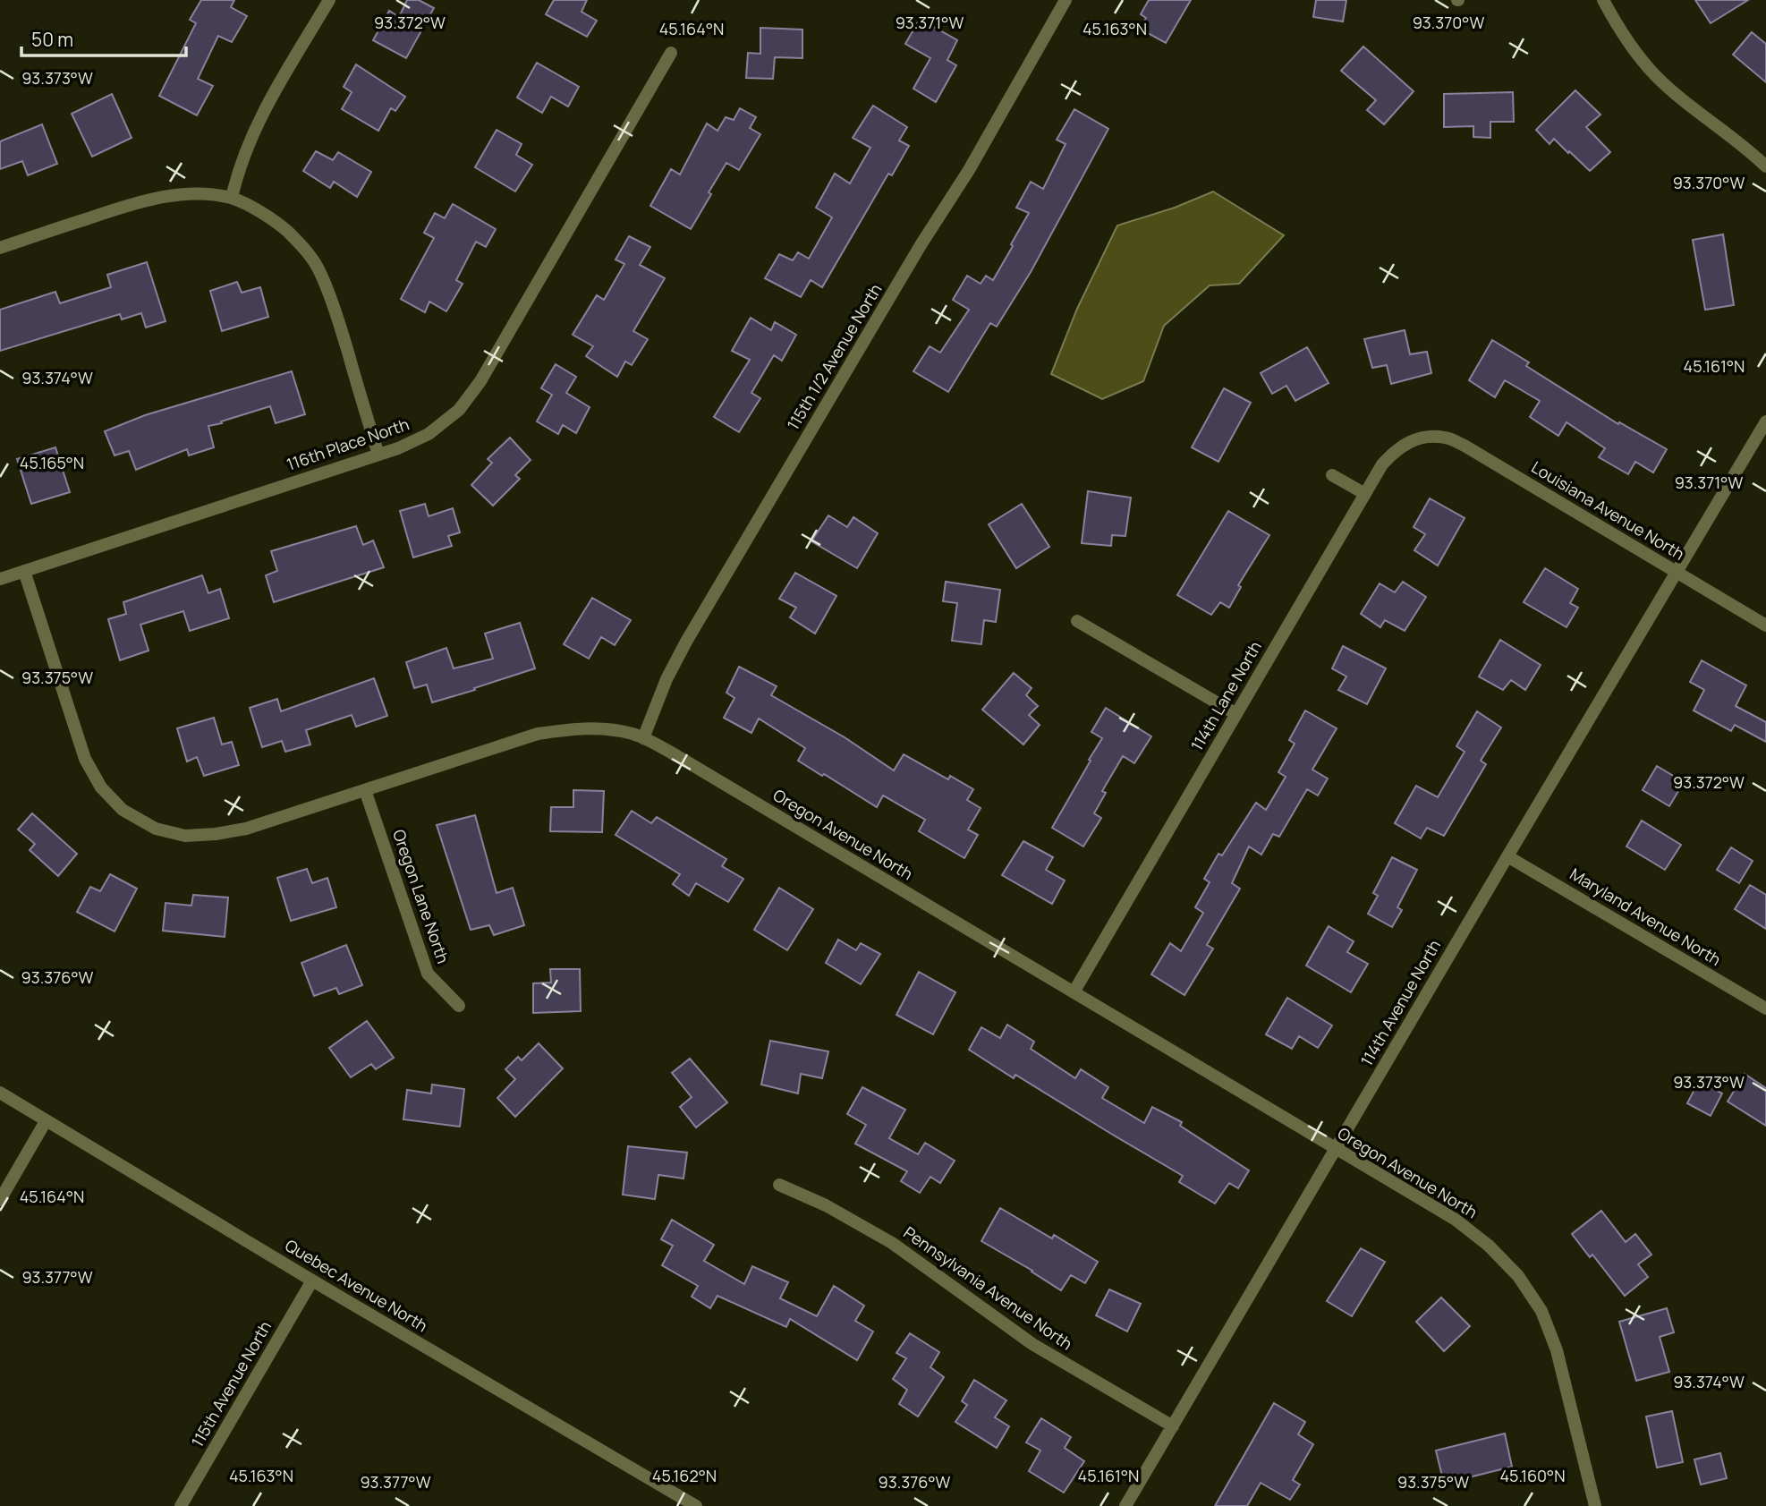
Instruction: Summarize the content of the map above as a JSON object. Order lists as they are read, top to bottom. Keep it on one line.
{"streets":{"street":["115th 1/2 Avenue North","116th Place North","Louisiana Avenue North","114th Lane North","Oregon Avenue North","Oregon Lane North","Maryland Avenue North","114th Avenue North","Quebec Avenue North","Pennsylvania Avenue North","115th Avenue North"]},"crossings":[["115th 1/2 Avenue North","Oregon Avenue North"],["116th Place North","Oregon Avenue North"],["Louisiana Avenue North","114th Lane North"],["Louisiana Avenue North","114th Avenue North"],["114th Lane North","Oregon Avenue North"],["Oregon Avenue North","Oregon Lane North"],["Oregon Avenue North","114th Avenue North"],["Maryland Avenue North","114th Avenue North"],["114th Avenue North","Pennsylvania Avenue North"],["Quebec Avenue North","115th Avenue North"]],"scale_bar":"50 m","coordinates":["93.372°W","93.370°W","93.371°W","45.164°N","45.163°N","93.373°W","45.161°N","93.374°W","45.165°N","93.375°W","93.376°W","93.377°W","45.162°N","45.160°N"]}
